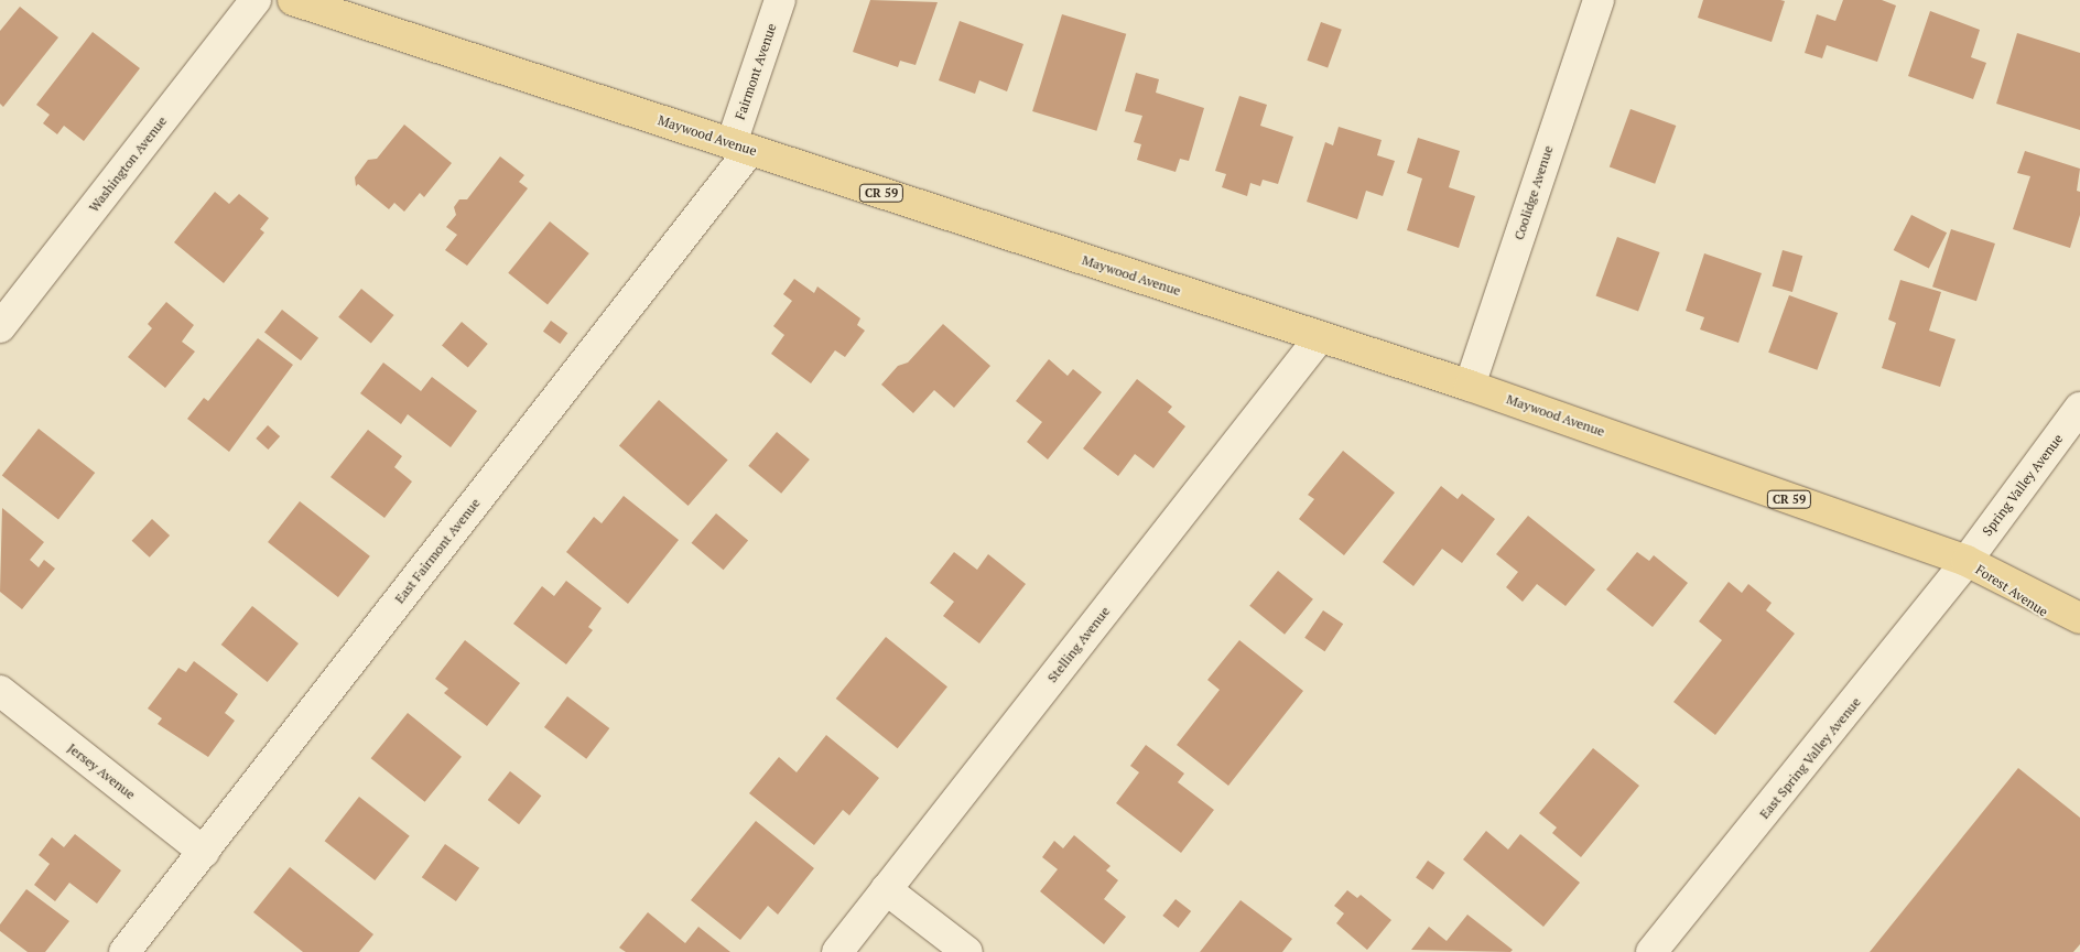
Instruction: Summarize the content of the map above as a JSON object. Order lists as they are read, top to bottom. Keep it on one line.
{"streets":{"main road":["Maywood Avenue","CR 59","Forest Avenue"],"street":["Fairmont Avenue","Washington Avenue","Coolidge Avenue","Spring Valley Avenue","East Fairmont Avenue","Stelling Avenue","East Spring Valley Avenue","Jersey Avenue"]},"crossings":[["Fairmont Avenue","Maywood Avenue"],["Fairmont Avenue","East Fairmont Avenue"],["Maywood Avenue","Coolidge Avenue"],["Maywood Avenue","Spring Valley Avenue"],["Maywood Avenue","East Fairmont Avenue"],["Maywood Avenue","Forest Avenue"],["Maywood Avenue","Stelling Avenue"],["Maywood Avenue","East Spring Valley Avenue"],["Spring Valley Avenue","Forest Avenue"],["Spring Valley Avenue","East Spring Valley Avenue"],["East Fairmont Avenue","Jersey Avenue"],["Forest Avenue","East Spring Valley Avenue"]]}
